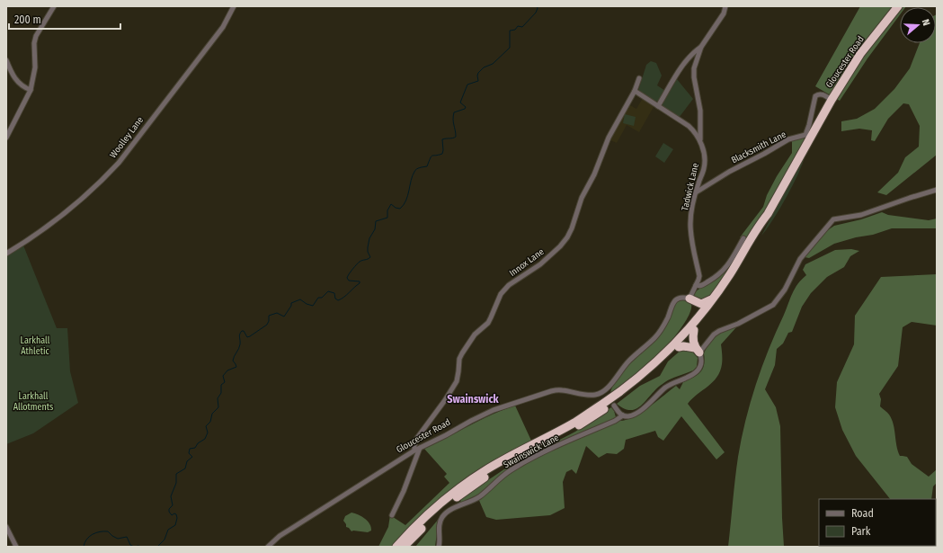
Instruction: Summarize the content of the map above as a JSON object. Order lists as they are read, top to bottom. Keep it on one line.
{"streets":{"highway":["Gloucester Road"],"street":["Woolley Lane","Blacksmith Lane","Tadwick Lane","Innox Lane","Swainswick Lane"]},"crossings":[["Gloucester Road","Blacksmith Lane"],["Gloucester Road","Innox Lane"],["Blacksmith Lane","Tadwick Lane"],["Tadwick Lane","Innox Lane"]],"districts":["Swainswick"],"parks":["Larkhall Athletic","Larkhall Allotments"],"legend":["Road","Park"],"scale_bar":"200 m","north":"right"}
